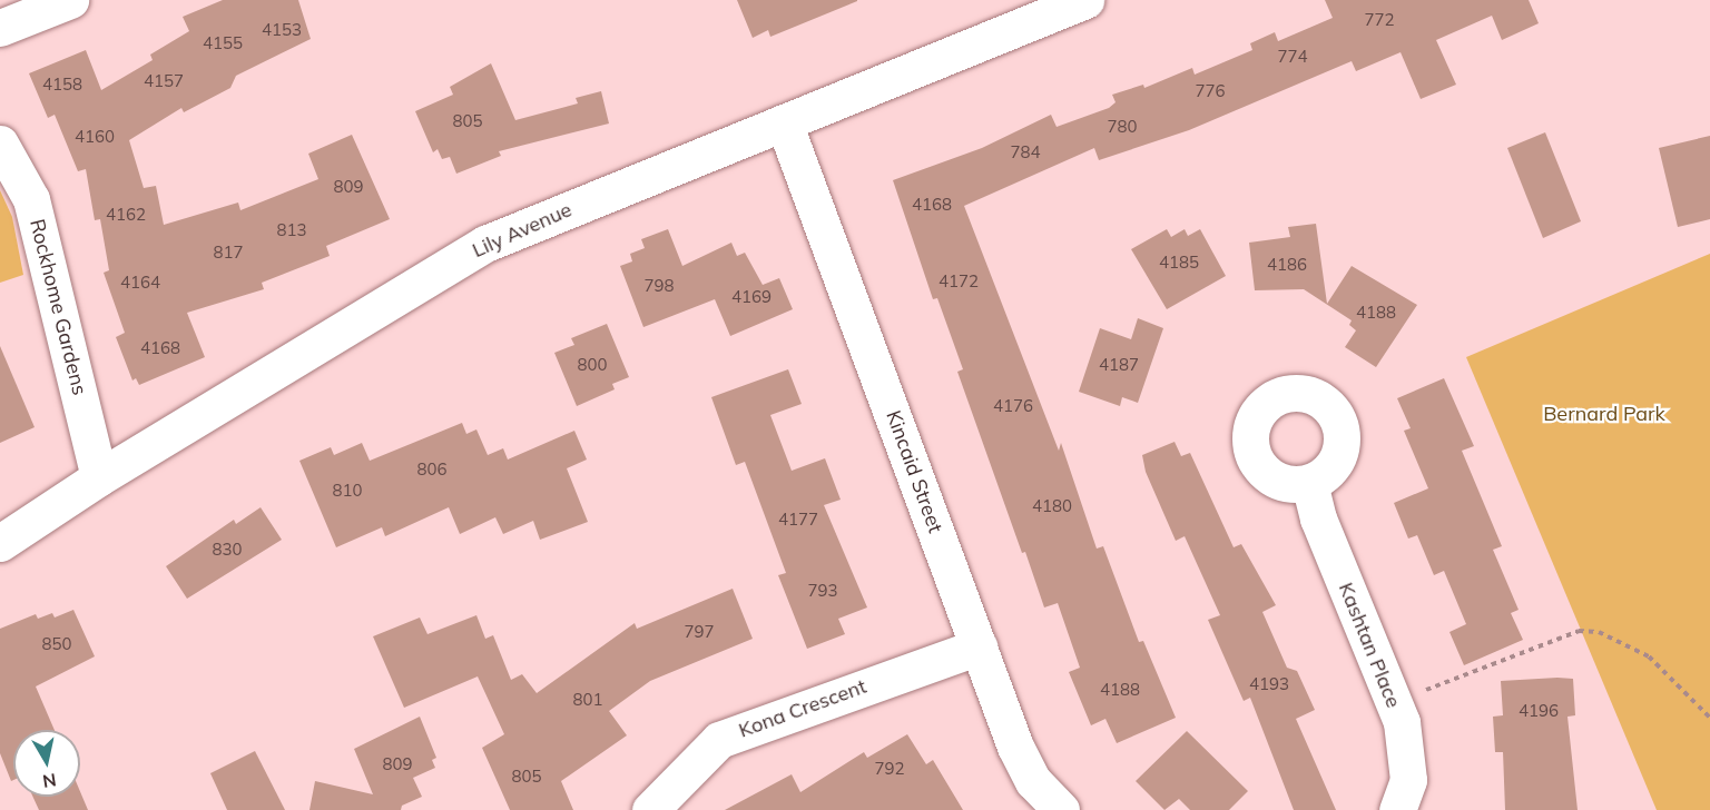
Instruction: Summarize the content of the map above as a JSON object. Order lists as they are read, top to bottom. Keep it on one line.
{"streets":{"street":["Lily Avenue","Rockhome Gardens","Kincaid Street","Kashtan Place","Kona Crescent"]},"crossings":[["Lily Avenue","Rockhome Gardens"],["Lily Avenue","Kincaid Street"],["Kincaid Street","Kona Crescent"]],"parks":["Bernard Park"],"house_numbers":["772","4153","4155","774","4157","4158","776","805","780","4160","784","809","4168","4162","813","817","4185","4186","4172","4164","798","4169","4188","4168","800","4187","4176","806","810","4180","4177","830","793","797","850","4193","4188","801","4196","809","792","805"],"north":"bottom"}
